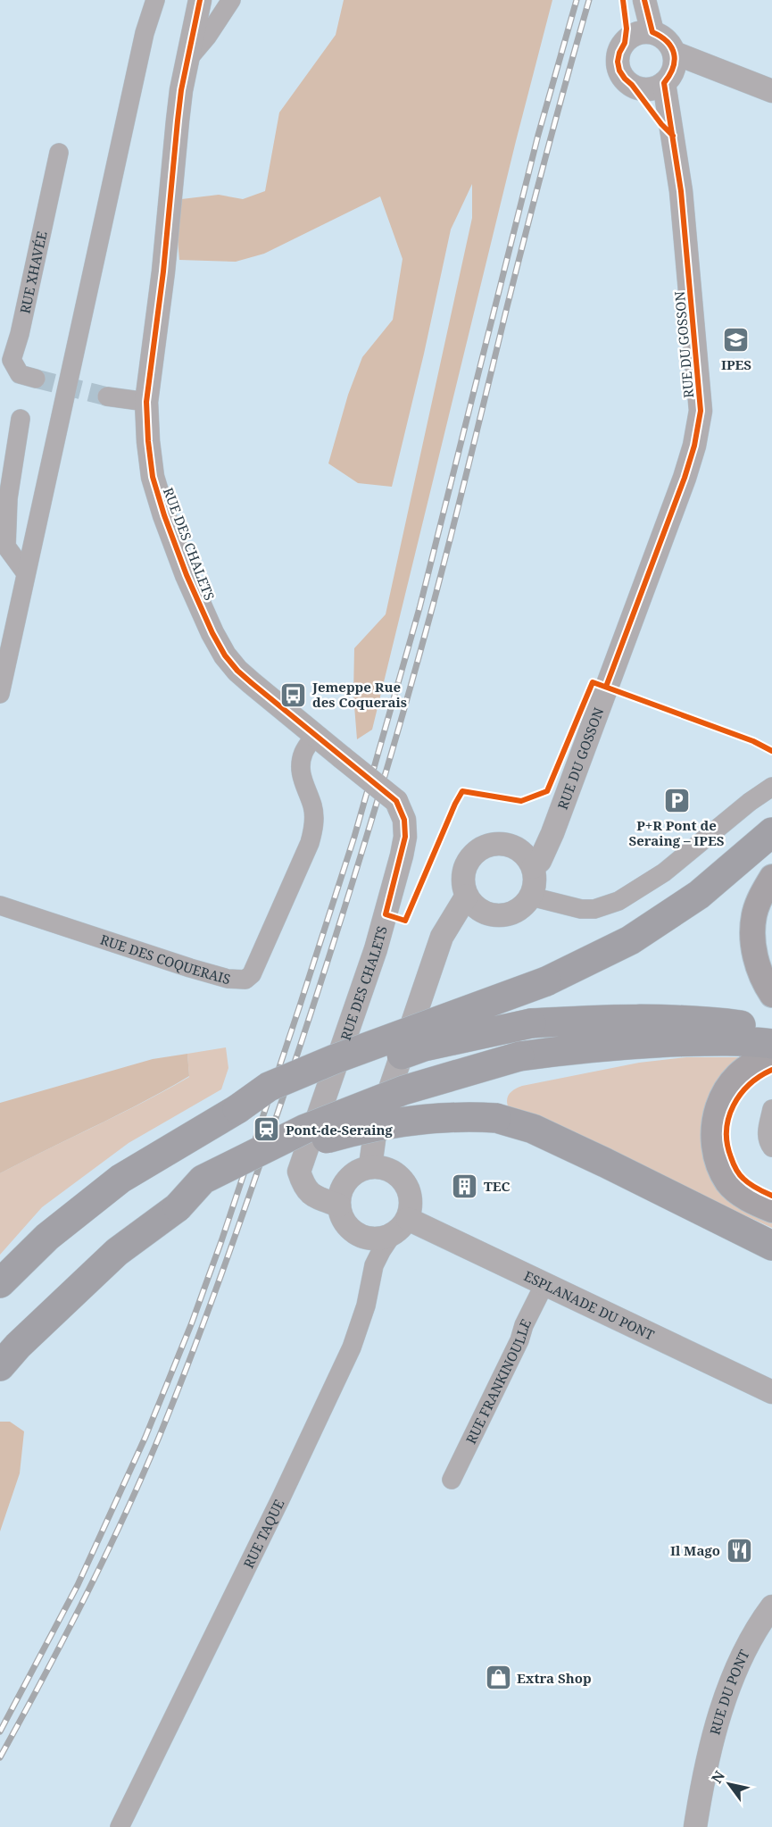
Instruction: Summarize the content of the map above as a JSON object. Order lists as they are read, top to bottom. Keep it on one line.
{"streets":{"street":["RUE XHAVÉE","RUE DU GOSSON","RUE DES CHALETS","RUE DES COQUERAIS","ESPLANADE DU PONT","RUE FRANKINOULLE","RUE TAQUE","RUE DU PONT"]},"crossings":[["RUE DES CHALETS","RUE DES COQUERAIS"],["RUE DES CHALETS","ESPLANADE DU PONT"],["RUE DES CHALETS","RUE TAQUE"],["ESPLANADE DU PONT","RUE FRANKINOULLE"],["ESPLANADE DU PONT","RUE TAQUE"]],"places":{"school or university":["IPES"],"bus stop":["Jemeppe Rue des Coquerais"],"parking":["P+R Pont de Seraing – IPES"],"station":["Pont-de-Seraing"],"building":["TEC"],"restaurant":["Il Mago"],"shop":["Extra Shop"]},"north":"top left"}
